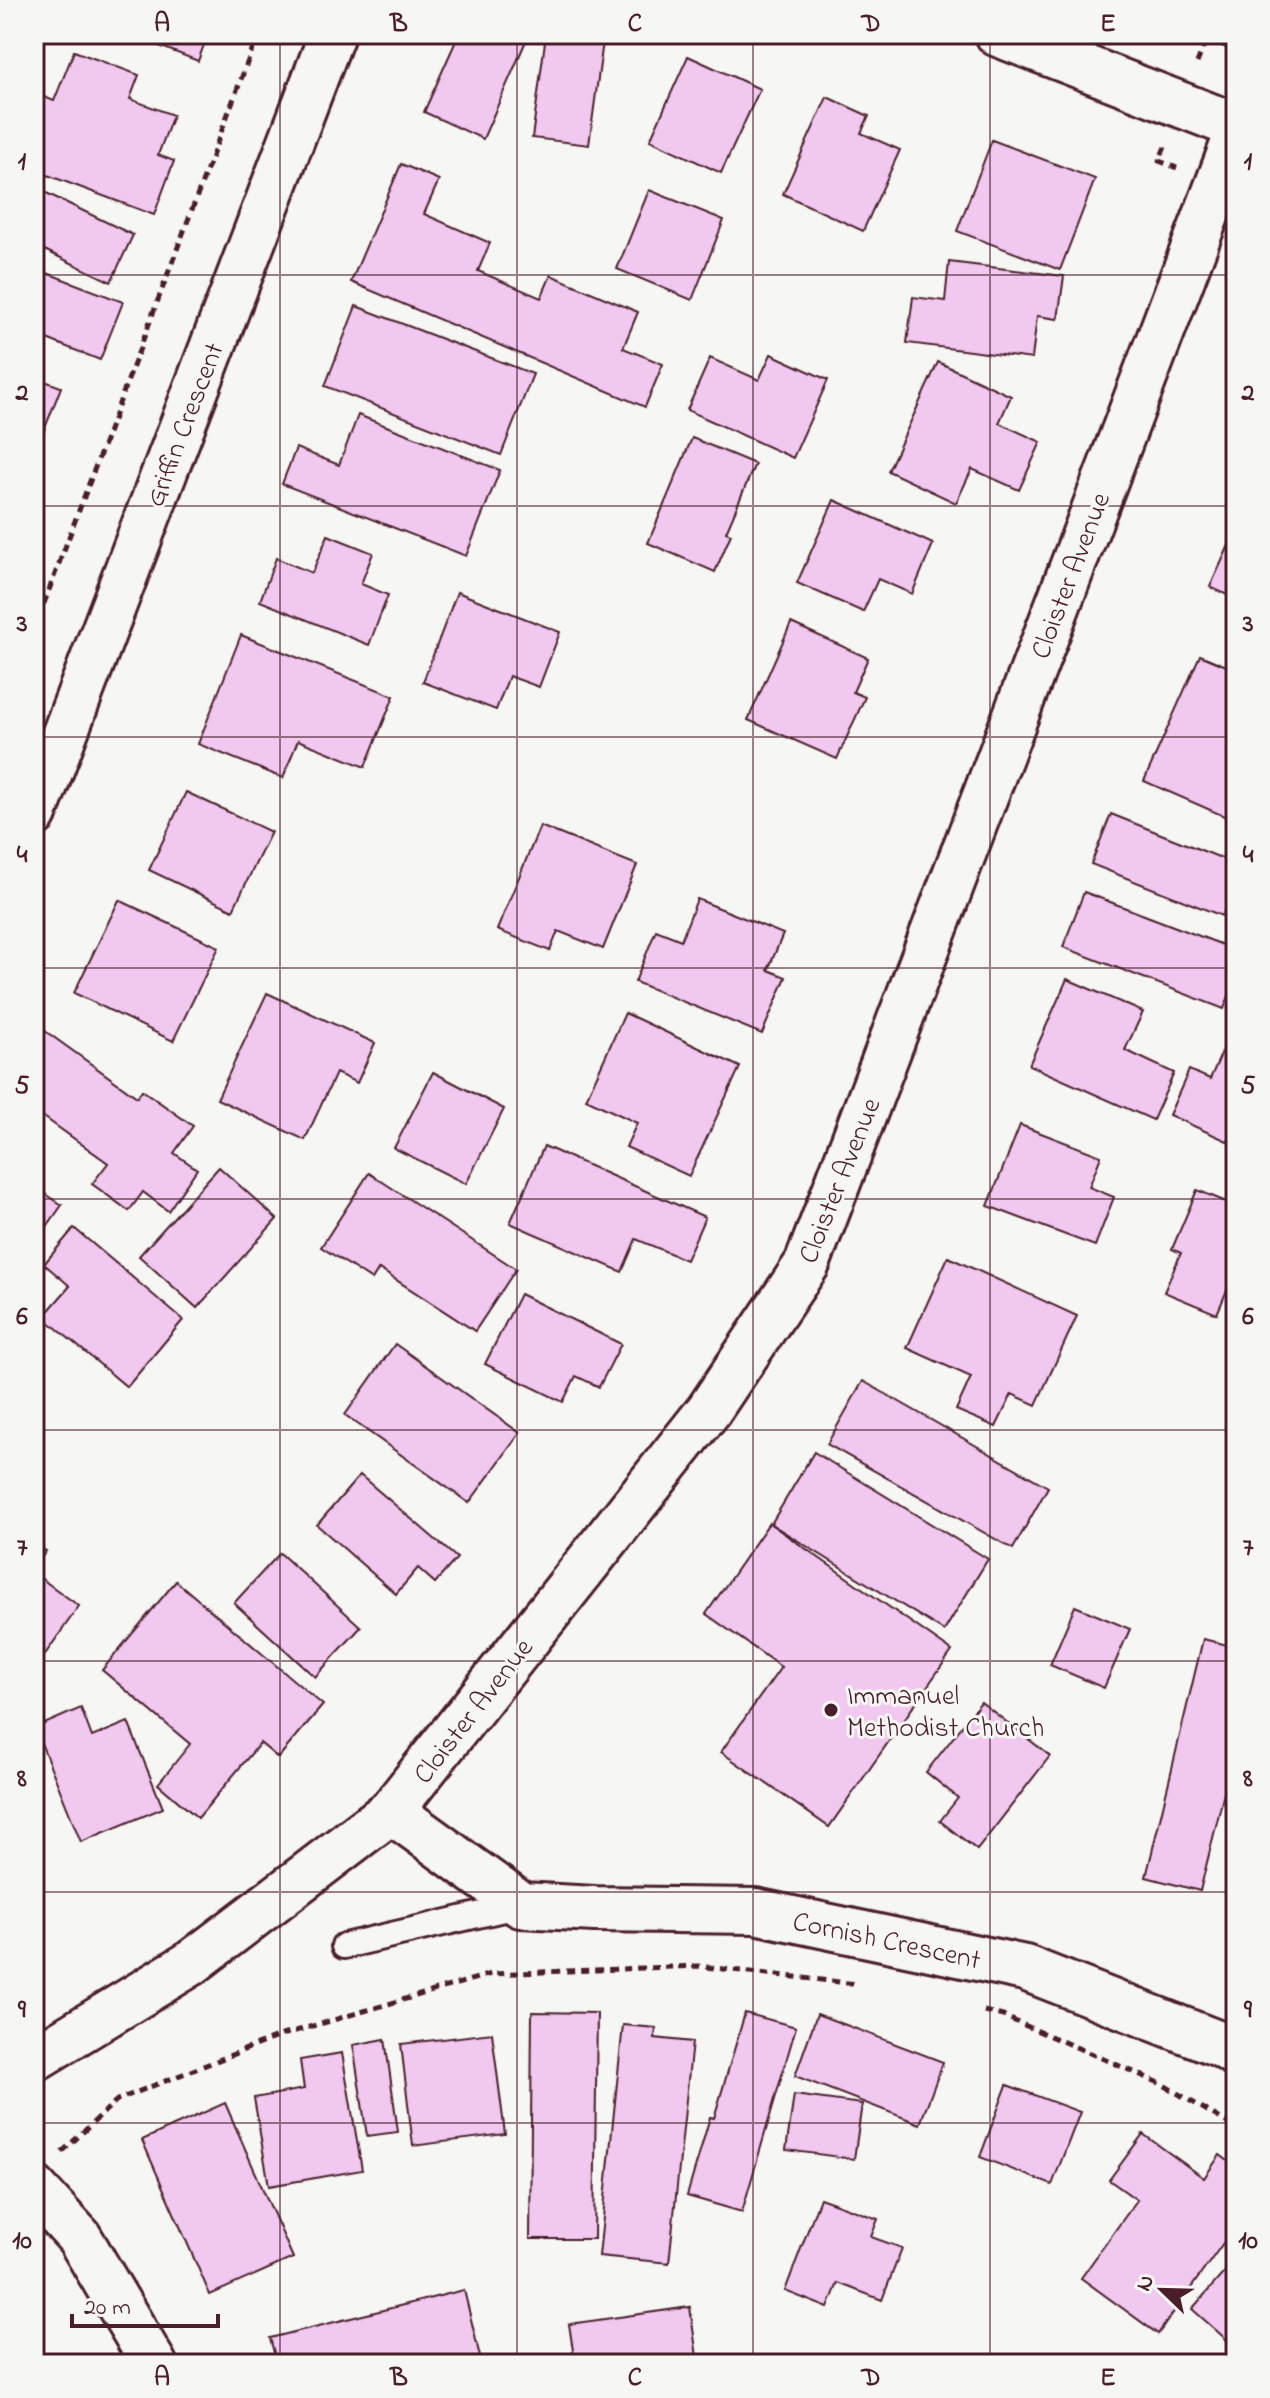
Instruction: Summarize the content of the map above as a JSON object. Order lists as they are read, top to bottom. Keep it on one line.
{"streets":{"street":["Griffin Crescent","Cloister Avenue","Cornish Crescent"]},"places":["Immanuel Methodist Church"],"scale_bar":"20 m","north":"top left","grid":{"columns":["A","B","C","D","E"],"rows":["1","2","3","4","5","6","7","8","9","10"]}}
